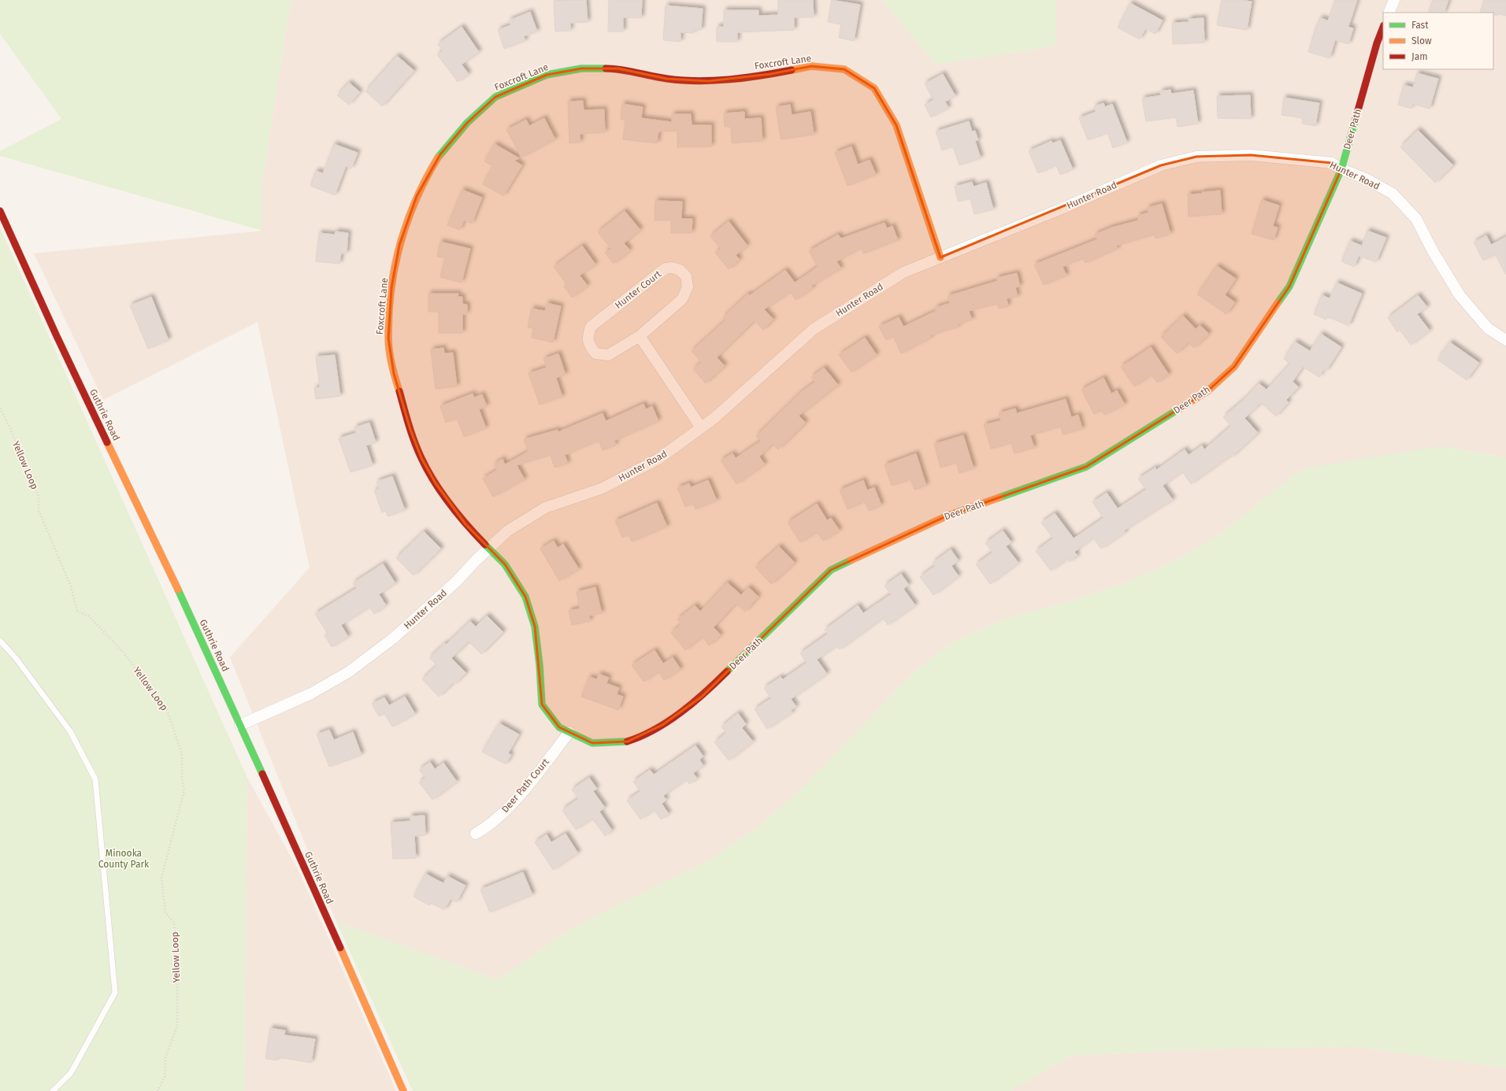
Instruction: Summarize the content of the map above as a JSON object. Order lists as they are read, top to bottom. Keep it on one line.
{"streets":{"street":["Foxcroft Lane","Deer Path","Hunter Road","Hunter Court","Guthrie Road","Deer Path Court"],"path":["Yellow Loop"]},"crossings":[["Foxcroft Lane","Deer Path"],["Foxcroft Lane","Hunter Road"],["Deer Path","Hunter Road"],["Deer Path","Deer Path Court"],["Hunter Road","Guthrie Road"]],"parks":["Minooka County Park"],"legend":["Fast","Slow","Jam"]}
